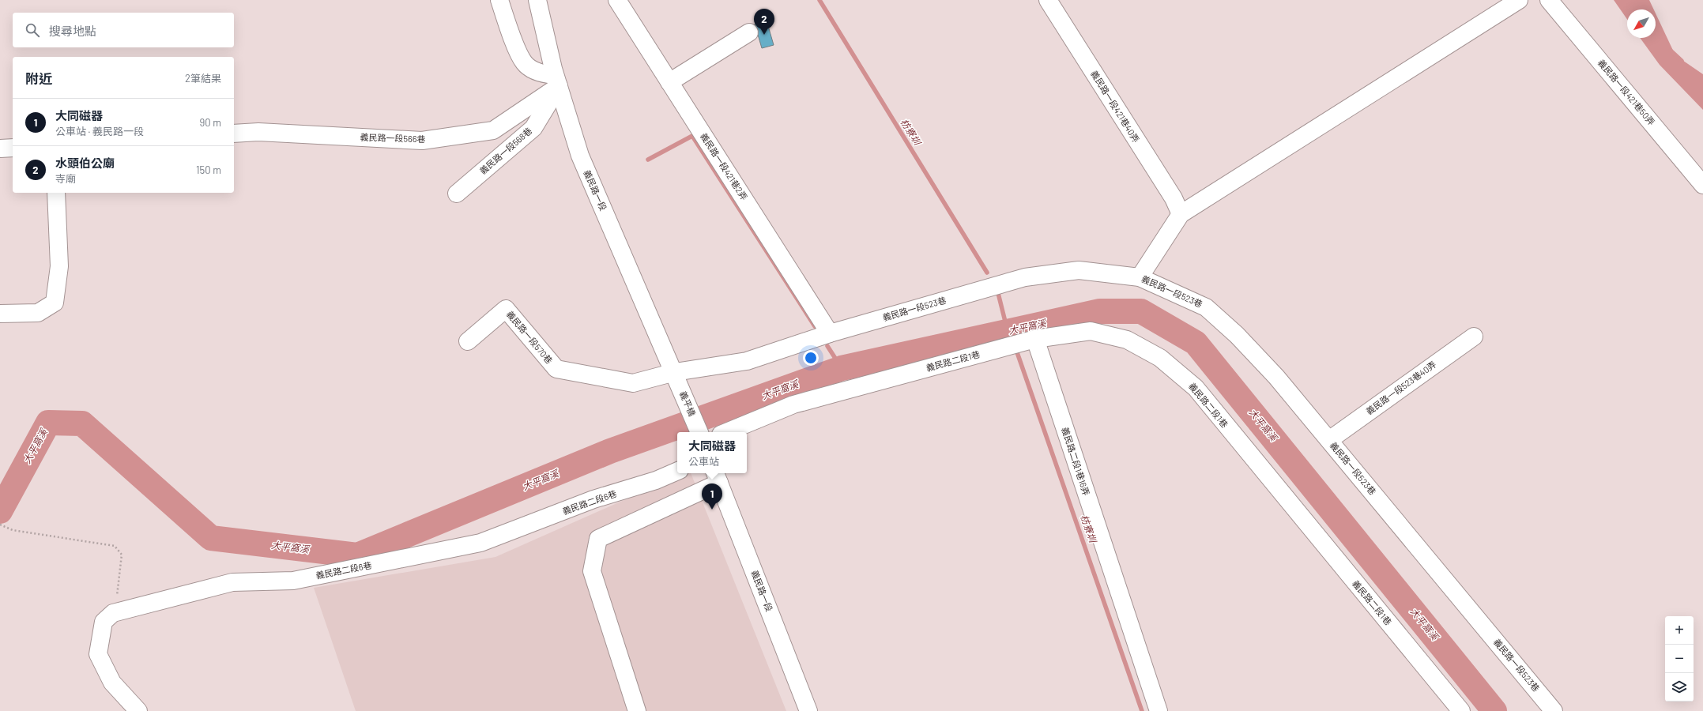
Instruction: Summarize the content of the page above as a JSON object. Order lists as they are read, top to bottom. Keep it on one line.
{"streets":{"street":["義民路一段421巷50弄","義民路一段421巷40弄","義民路一段566巷","義民路一段568巷","義民路一段421巷2弄","義民路一段","義民路一段523巷","義民路一段570巷","義民路二段1巷","義民路一段523巷40弄","義平橋","義民路二段1巷16弄","義民路二段6巷"]},"crossings":[["義民路一段566巷","義民路一段568巷"],["義民路一段566巷","義民路一段"],["義民路一段568巷","義民路一段"],["義民路一段421巷2弄","義民路一段523巷"],["義民路一段","義民路一段523巷"],["義民路一段","義民路一段570巷"],["義民路一段","義平橋"],["義民路一段523巷","義民路一段570巷"],["義民路一段523巷","義民路一段523巷40弄"],["義民路一段523巷","義平橋"],["義民路一段570巷","義平橋"],["義民路二段1巷","義民路二段1巷16弄"]],"water":["枋寮圳","大平窩溪"],"north":"bottom left","page":{"pins":["2","1"],"search":"搜尋地點","heading":["附近","2筆結果"],"list":[{"mark":"1","name":"大同磁器","note":"公車站 · 義民路一段","value":"90 m"},{"mark":"2","name":"水頭伯公廟","note":"寺廟","value":"150 m"}],"popup":["大同磁器","公車站"],"map_buttons":["+","−"]}}
